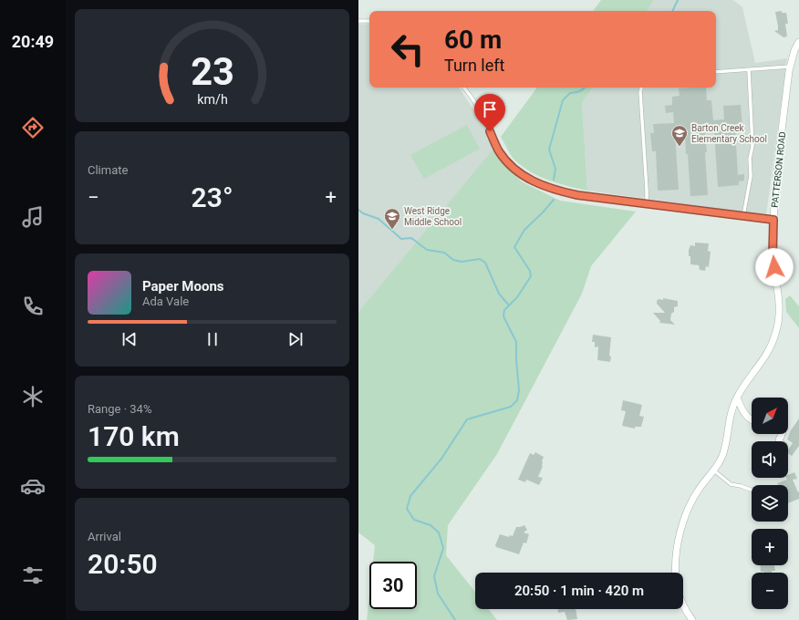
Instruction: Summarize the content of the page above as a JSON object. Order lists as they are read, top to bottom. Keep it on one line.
{"streets":{"street":["PATTERSON ROAD"]},"places":{"school or university":["Barton Creek Elementary School","West Ridge Middle School"]},"north":"top right","page":{"tabs":"20:49","turn":["60 m","Turn left"],"tile":["Climate",["Range · 34%","170 km"],["Arrival","20:50"]],"heat":["−","23°","+"],"song":["Paper Moons","Ada Vale"],"map_buttons":["+","−"],"limit":"30","trip":"20:50 · 1 min · 420 m","gauge":["23","km/h"]}}
